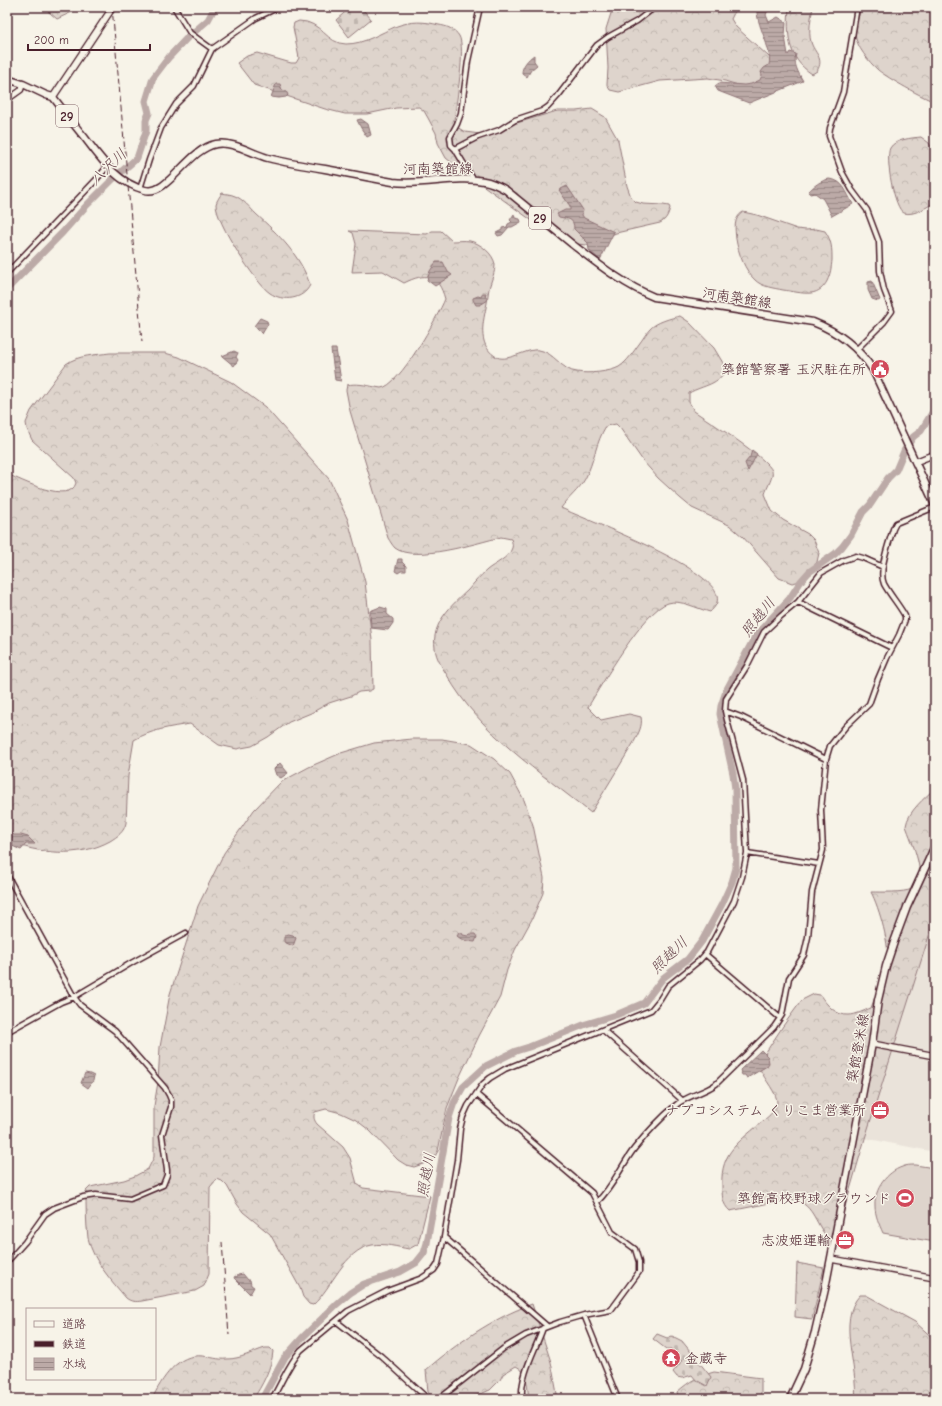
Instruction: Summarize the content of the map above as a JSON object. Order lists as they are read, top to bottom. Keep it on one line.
{"streets":{"main road":["29","河南築館線","築館登米線"]},"crossings":[["29","河南築館線"]],"water":["八沢川","照越川"],"places":{"public building":["築館警察署 玉沢駐在所"],"office":["ナプコシステム くりこま営業所","志波姫運輸"],"sports":["築館高校野球グラウンド"],"temple":["金蔵寺"]},"legend":["道路","鉄道","水域"],"scale_bar":"200 m"}
